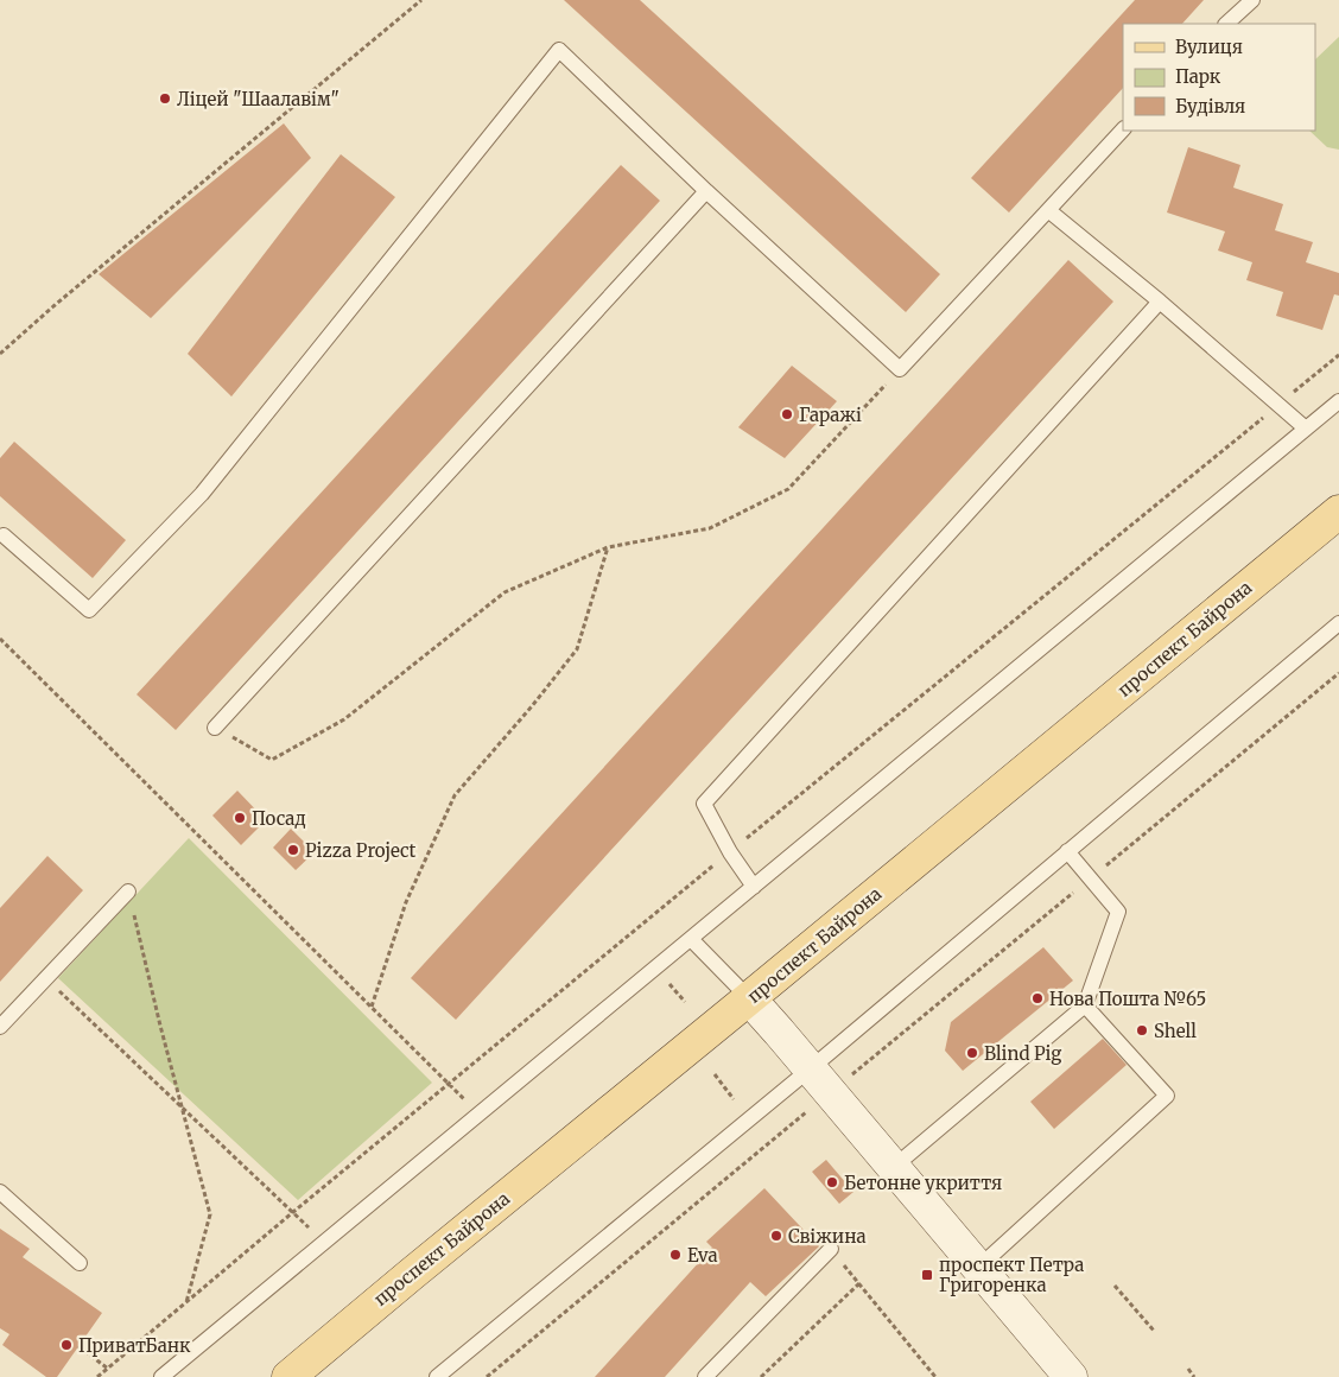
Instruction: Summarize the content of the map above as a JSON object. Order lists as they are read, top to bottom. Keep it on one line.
{"streets":{"main road":["проспект Байрона"]},"places":{"other":["Ліцей \"Шаалавім\"","Гаражі","Посад","Pizza Project","Нова Пошта №65","Shell","Blind Pig","Бетонне укриття","Свіжина","Eva","ПриватБанк"],"transit":["проспект Петра Григоренка"]},"legend":["Вулиця","Парк","Будівля"]}
